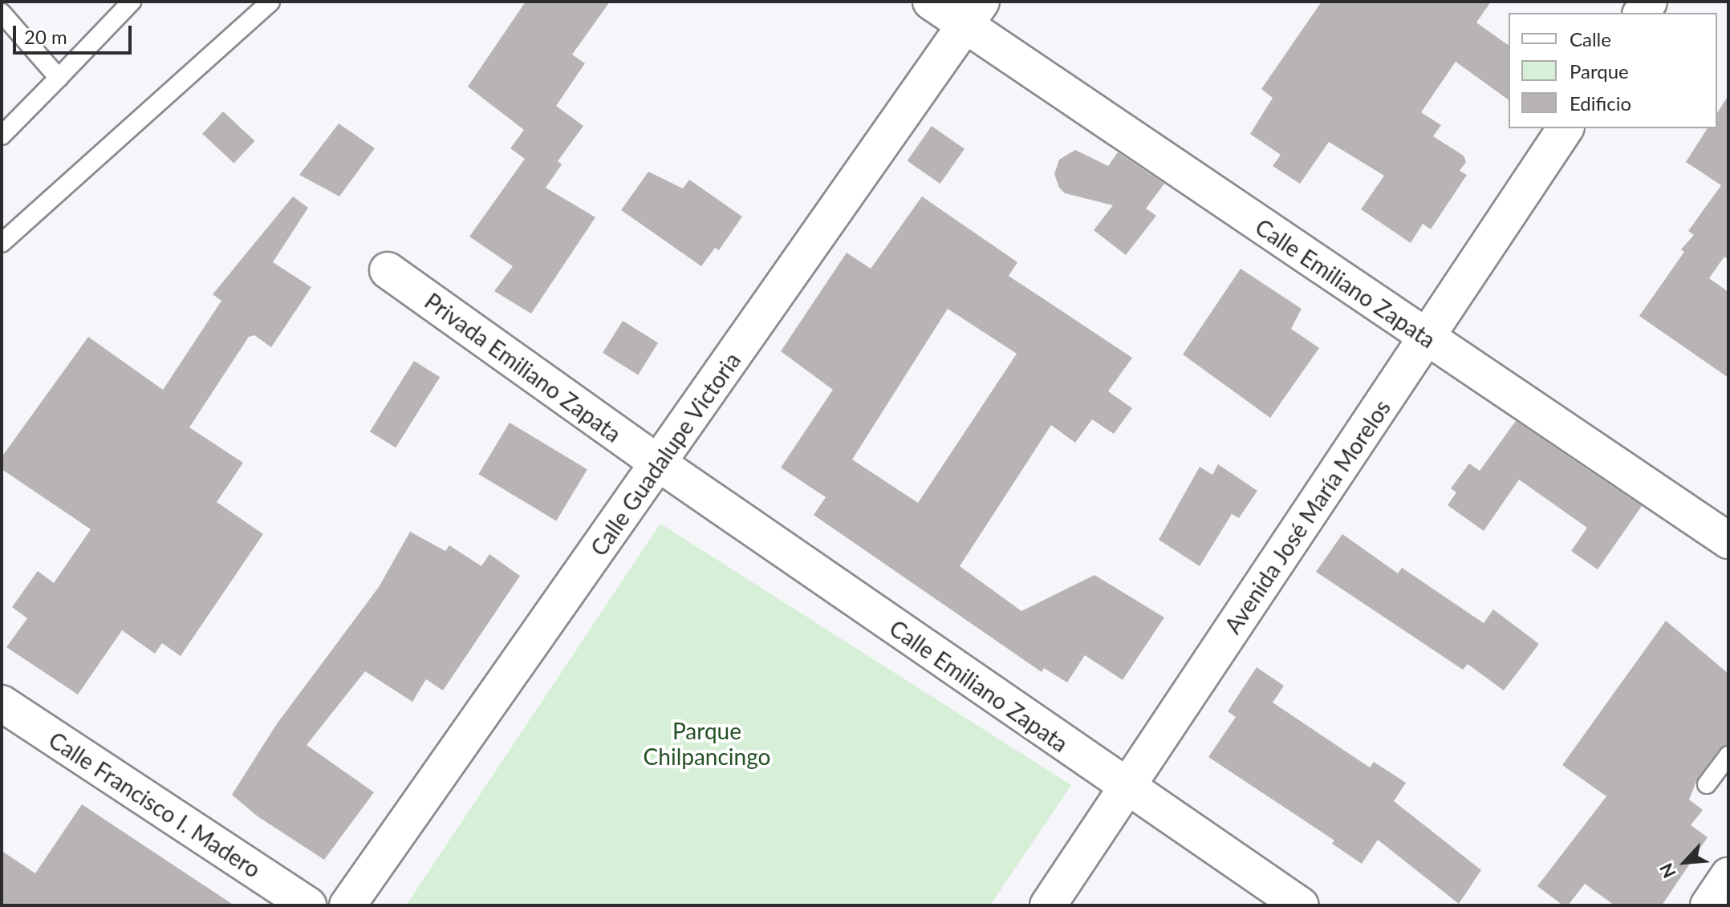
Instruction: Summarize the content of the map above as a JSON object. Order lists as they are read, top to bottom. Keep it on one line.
{"streets":{"street":["Calle Emiliano Zapata","Privada Emiliano Zapata","Calle Guadalupe Victoria","Avenida José María Morelos","Calle Francisco I. Madero"]},"crossings":[["Calle Emiliano Zapata","Privada Emiliano Zapata"],["Calle Emiliano Zapata","Calle Guadalupe Victoria"],["Calle Emiliano Zapata","Avenida José María Morelos"],["Privada Emiliano Zapata","Calle Guadalupe Victoria"]],"parks":["Parque Chilpancingo"],"legend":["Calle","Parque","Edificio"],"scale_bar":"20 m","north":"bottom left"}
